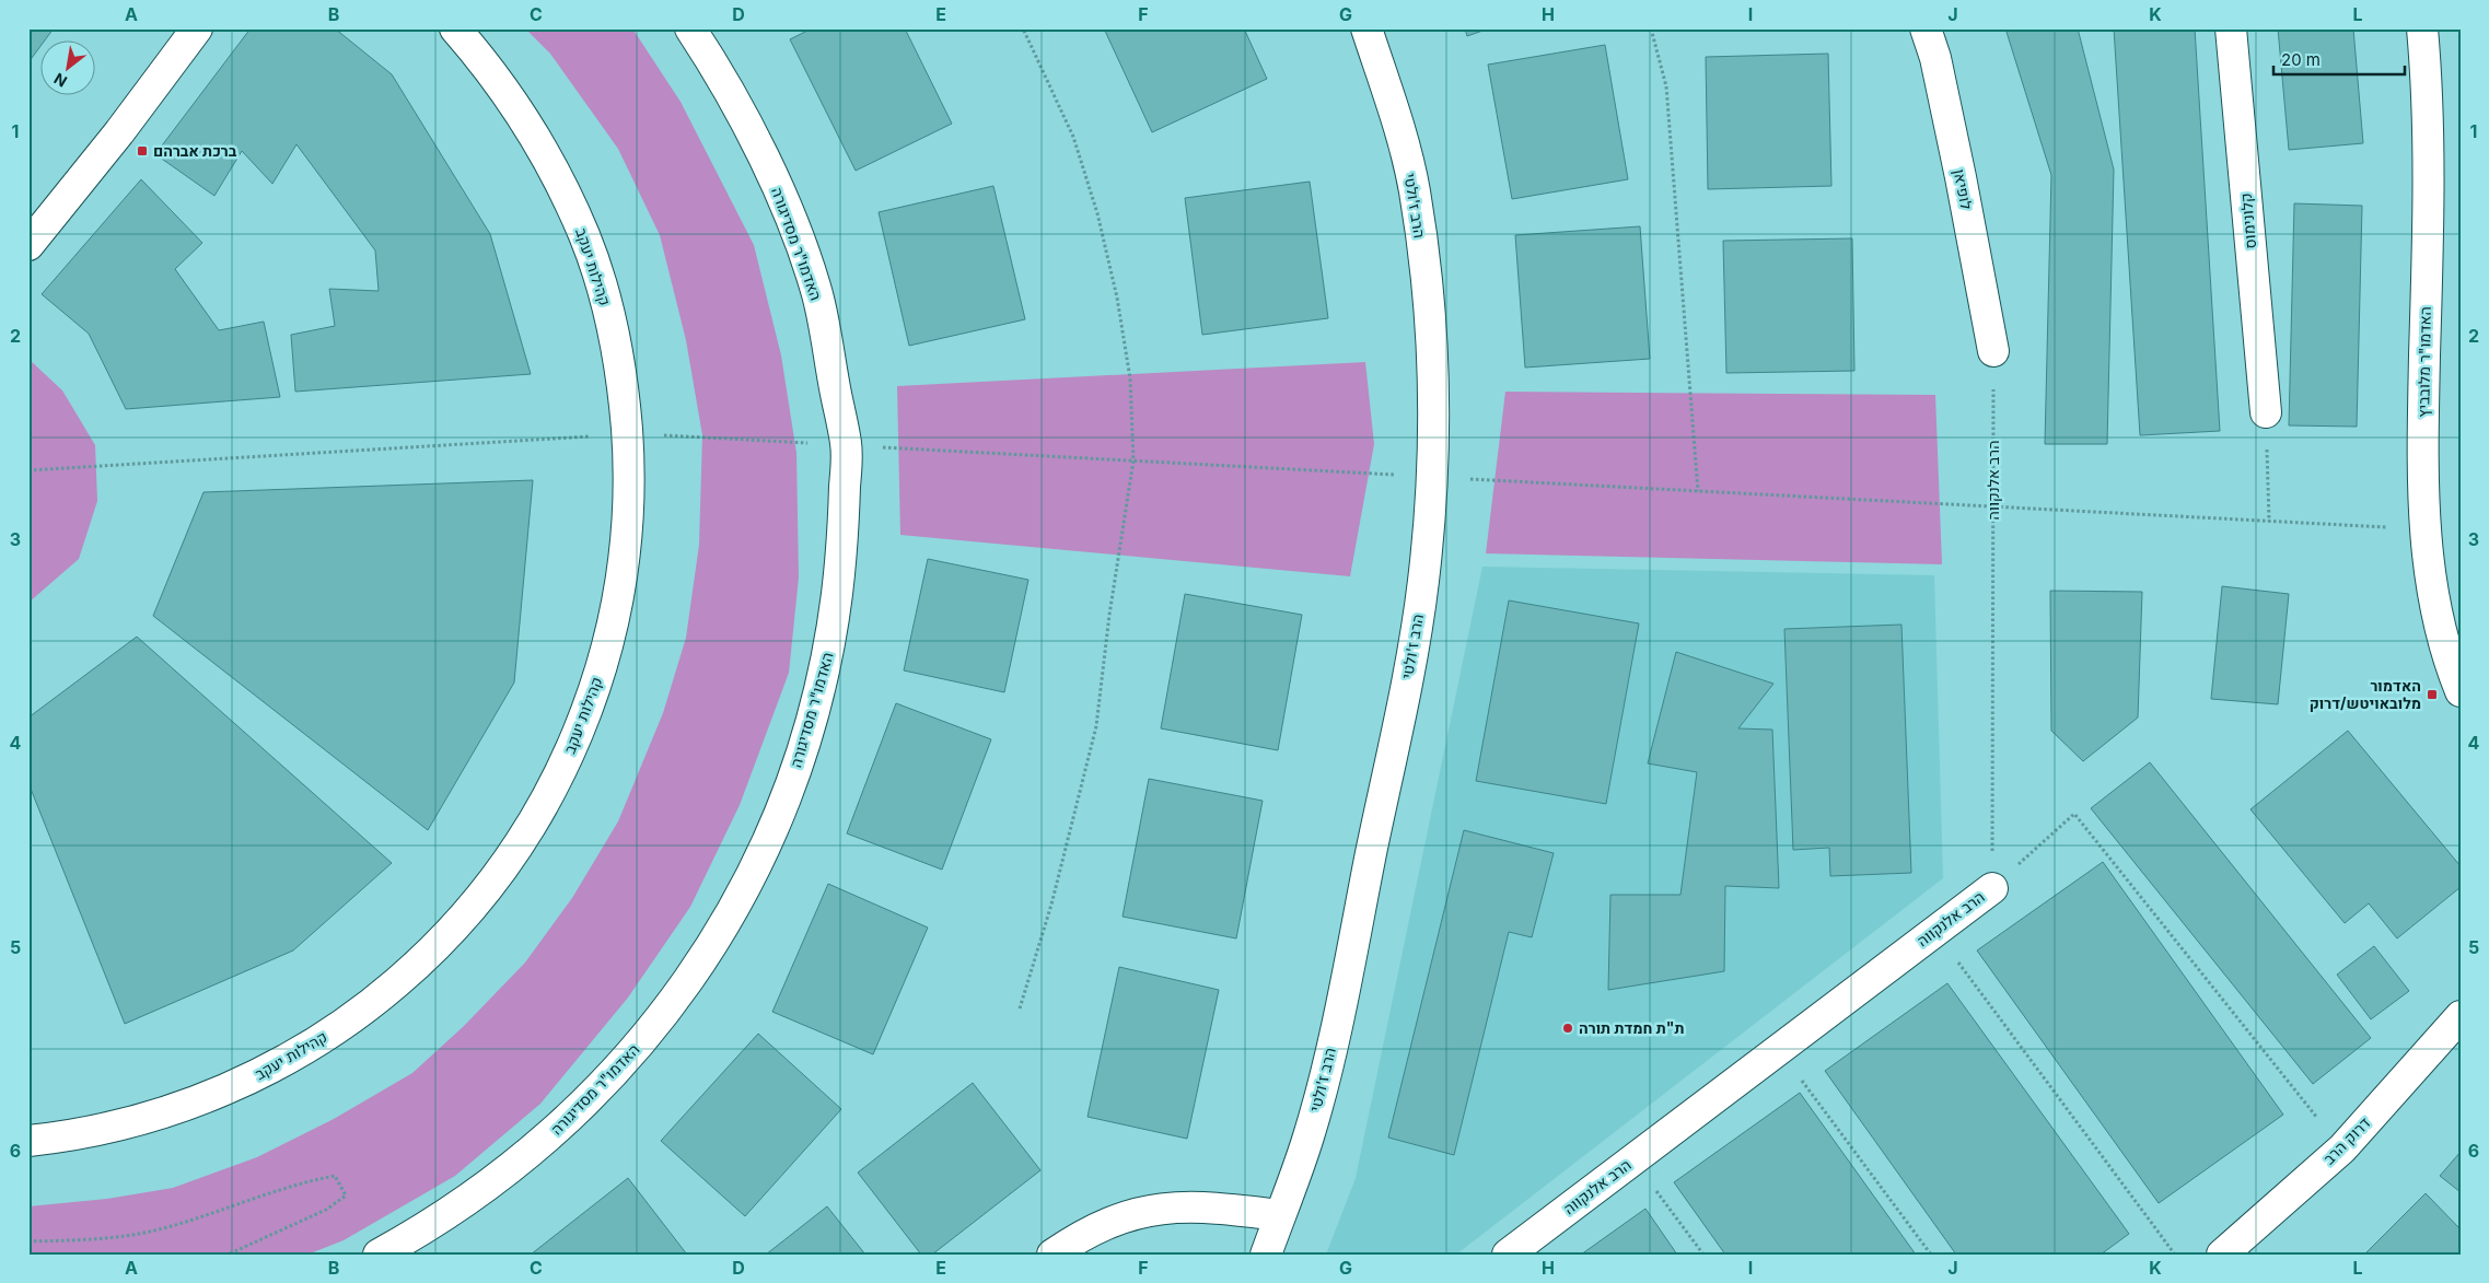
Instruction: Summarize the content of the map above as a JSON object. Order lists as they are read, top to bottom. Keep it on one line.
{"streets":{"street":["לופיאן","הרב ז'ולטי","קלונימוס","האדמו\"ר מסדיגורה","קהילות יעקב","האדמו\"ר מלובביץ","הרב אלנקווה","דרוק הרב"]},"crossings":[["לופיאן","הרב אלנקווה"]],"places":{"transit":["ברכת אברהם","האדמור מלובאויטש/דרוק"],"other":["ת\"ת חמדת תורה"]},"scale_bar":"20 m","north":"bottom left","grid":{"columns":["A","B","C","D","E","F","G","H","I","J","K","L"],"rows":["1","2","3","4","5","6"]}}
